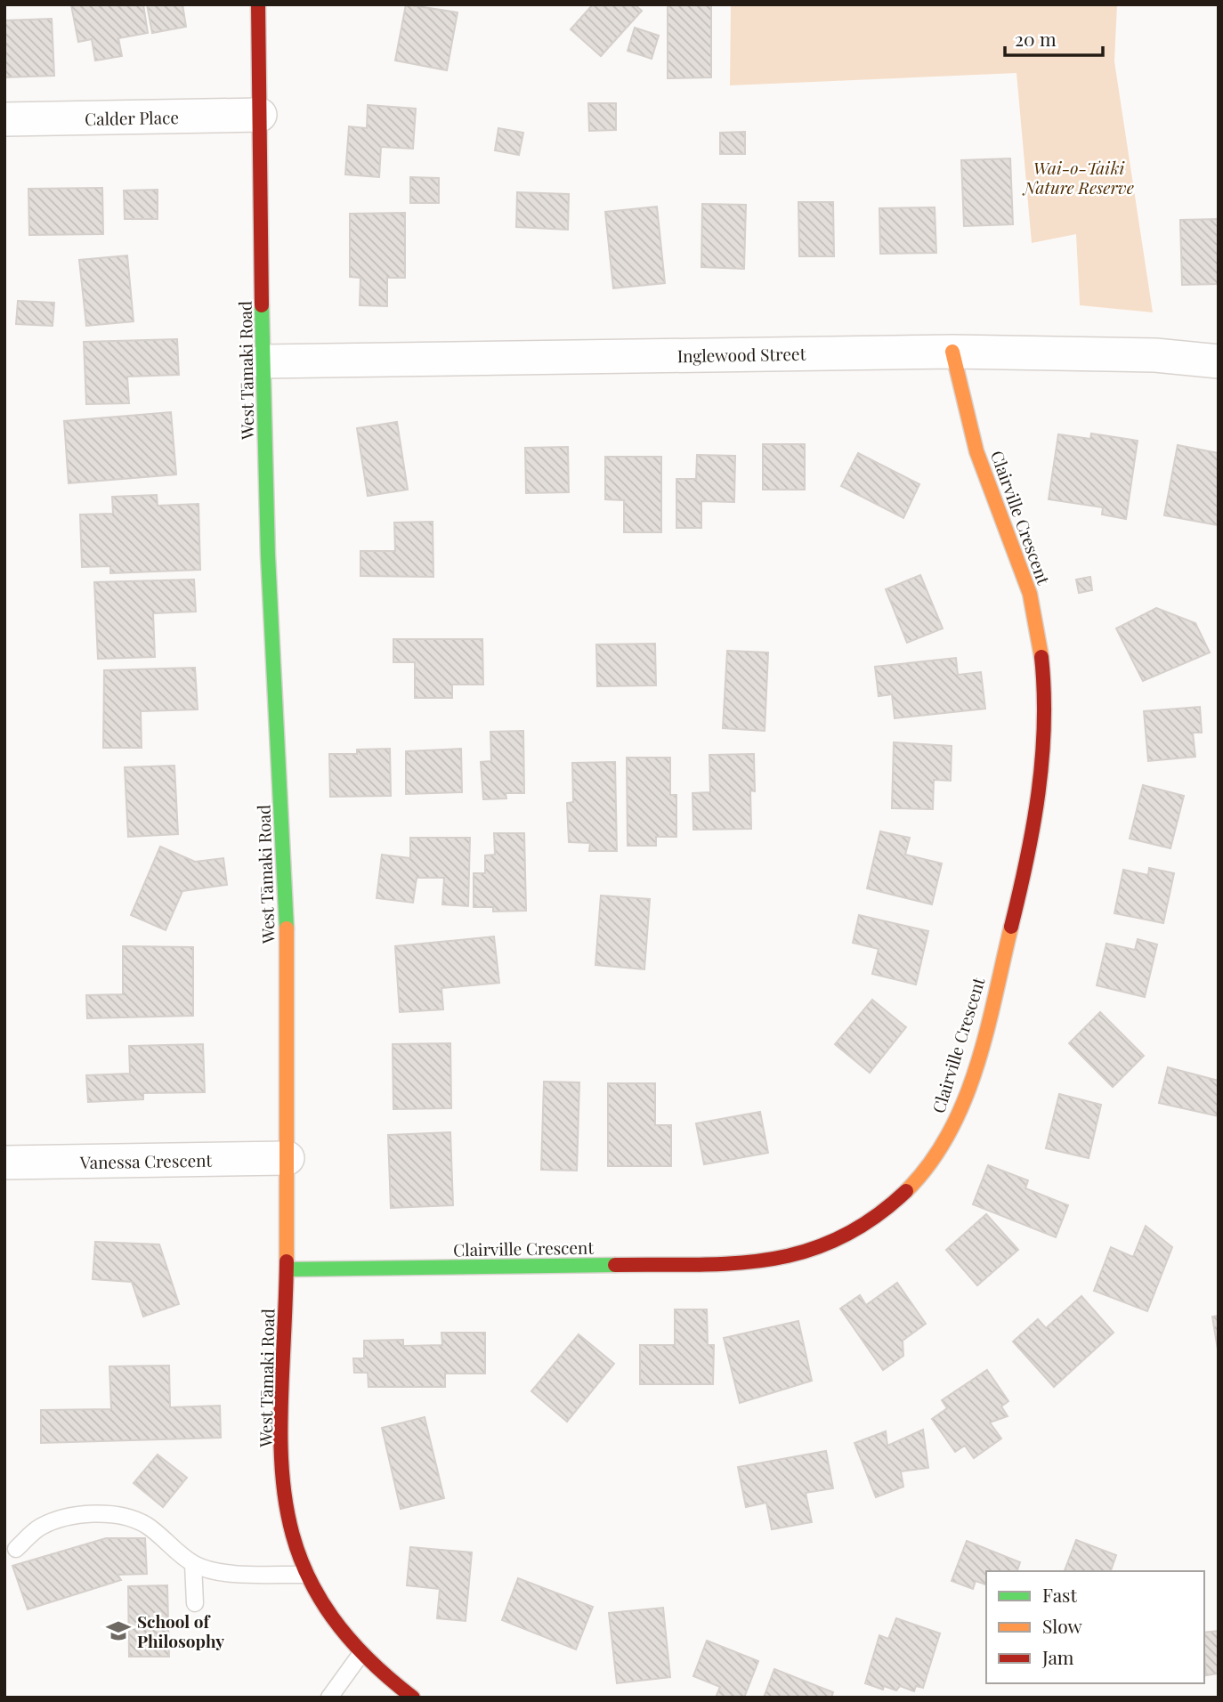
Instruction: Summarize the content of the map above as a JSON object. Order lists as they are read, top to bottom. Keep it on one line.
{"streets":{"street":["Calder Place","Inglewood Street","West Tāmaki Road","Clairville Crescent","Vanessa Crescent"]},"crossings":[["Calder Place","West Tāmaki Road"],["Inglewood Street","West Tāmaki Road"],["Inglewood Street","Clairville Crescent"],["West Tāmaki Road","Clairville Crescent"],["West Tāmaki Road","Vanessa Crescent"]],"parks":["Wai-o-Taiki Nature Reserve"],"places":{"school or university":["School of Philosophy"]},"legend":["Fast","Slow","Jam"],"scale_bar":"20 m"}
